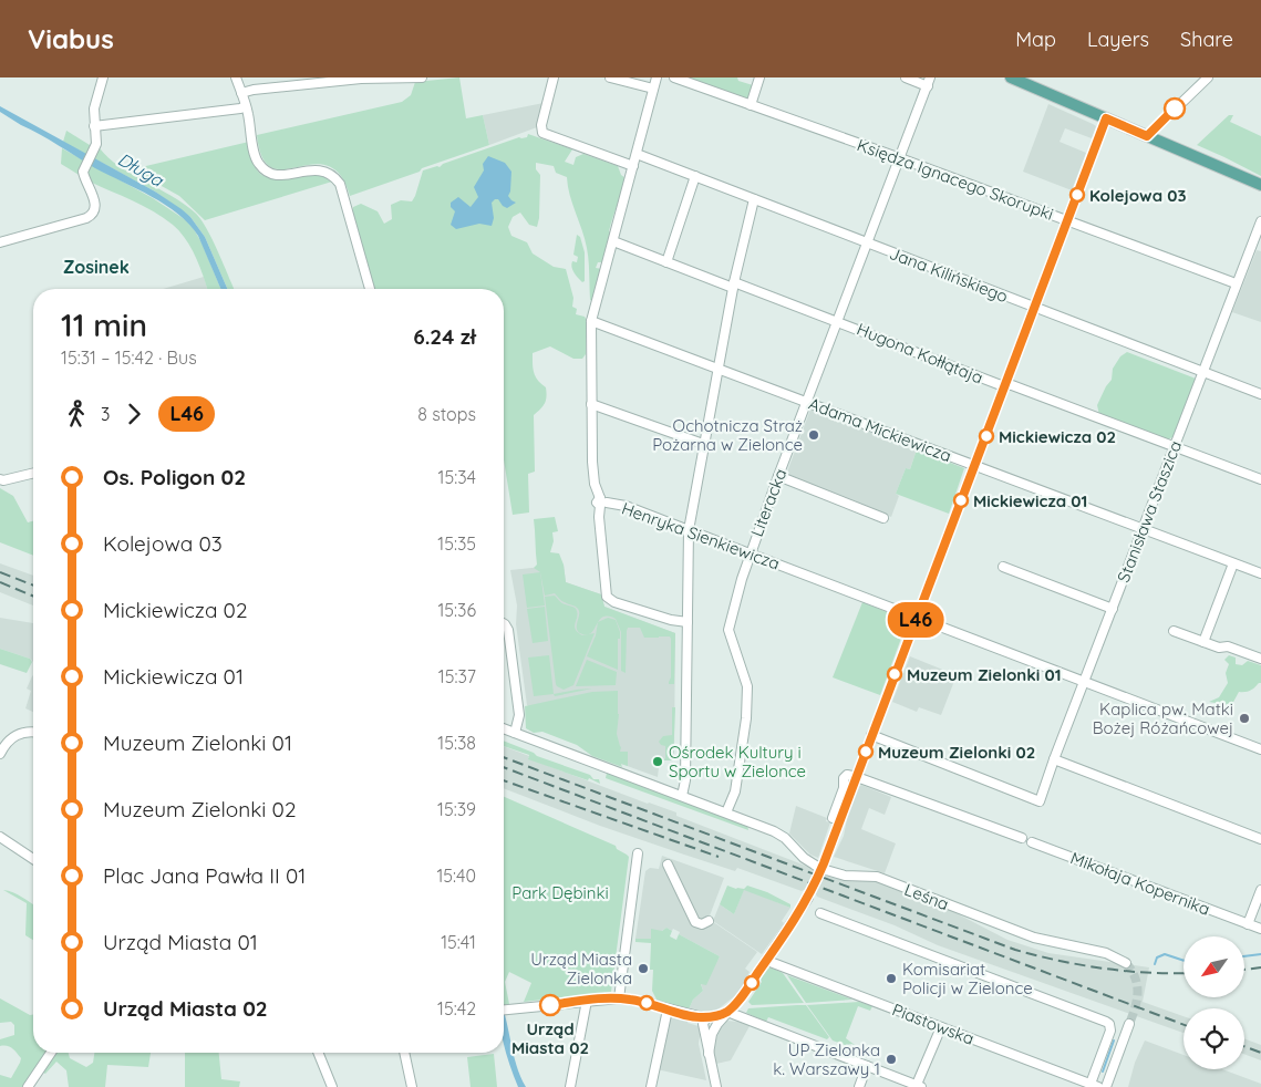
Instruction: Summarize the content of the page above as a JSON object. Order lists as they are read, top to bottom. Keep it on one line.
{"streets":{"street":["Księdza Ignacego Skorupki","Jana Kilińskiego","Hugona Kołłątaja","Adama Mickiewicza","Literacka","Stanisława Staszica","Henryka Sienkiewicza","Mikołaja Kopernika","Leśna","Piastowska"]},"crossings":[["Księdza Ignacego Skorupki","Literacka"],["Księdza Ignacego Skorupki","Stanisława Staszica"],["Jana Kilińskiego","Literacka"],["Jana Kilińskiego","Stanisława Staszica"],["Hugona Kołłątaja","Literacka"],["Hugona Kołłątaja","Stanisława Staszica"],["Adama Mickiewicza","Literacka"],["Adama Mickiewicza","Stanisława Staszica"],["Literacka","Henryka Sienkiewicza"],["Stanisława Staszica","Henryka Sienkiewicza"]],"districts":["Zosinek"],"water":["Długa"],"parks":["Park Dębinki"],"places":["Kolejowa 03","Ochotnicza Straż Pożarna w Zielonce","Mickiewicza 02","Mickiewicza 01","Muzeum Zielonki 01","Kaplica pw. Matki Bożej Różańcowej","Muzeum Zielonki 02","Ośrodek Kultury i Sportu w Zielonce","Urząd Miasta Zielonka","Komisariat Policji w Zielonce","Urząd Miasta 02","UP Zielonka k. Warszawy 1"],"lines":["bus line L46"],"north":"bottom left","page":{"header":"Viabus","nav":["Map","Layers","Share"],"on_map":"L46","heading":["11 min","15:31 – 15:42 · Bus","6.24 zł"],"legs":["3","L46","8 stops"],"list":[{"name":"Os. Poligon 02","value":"15:34"},{"name":"Kolejowa 03","value":"15:35"},{"name":"Mickiewicza 02","value":"15:36"},{"name":"Mickiewicza 01","value":"15:37"},{"name":"Muzeum Zielonki 01","value":"15:38"},{"name":"Muzeum Zielonki 02","value":"15:39"},{"name":"Plac Jana Pawła II 01","value":"15:40"},{"name":"Urząd Miasta 01","value":"15:41"},{"name":"Urząd Miasta 02","value":"15:42"}]}}
